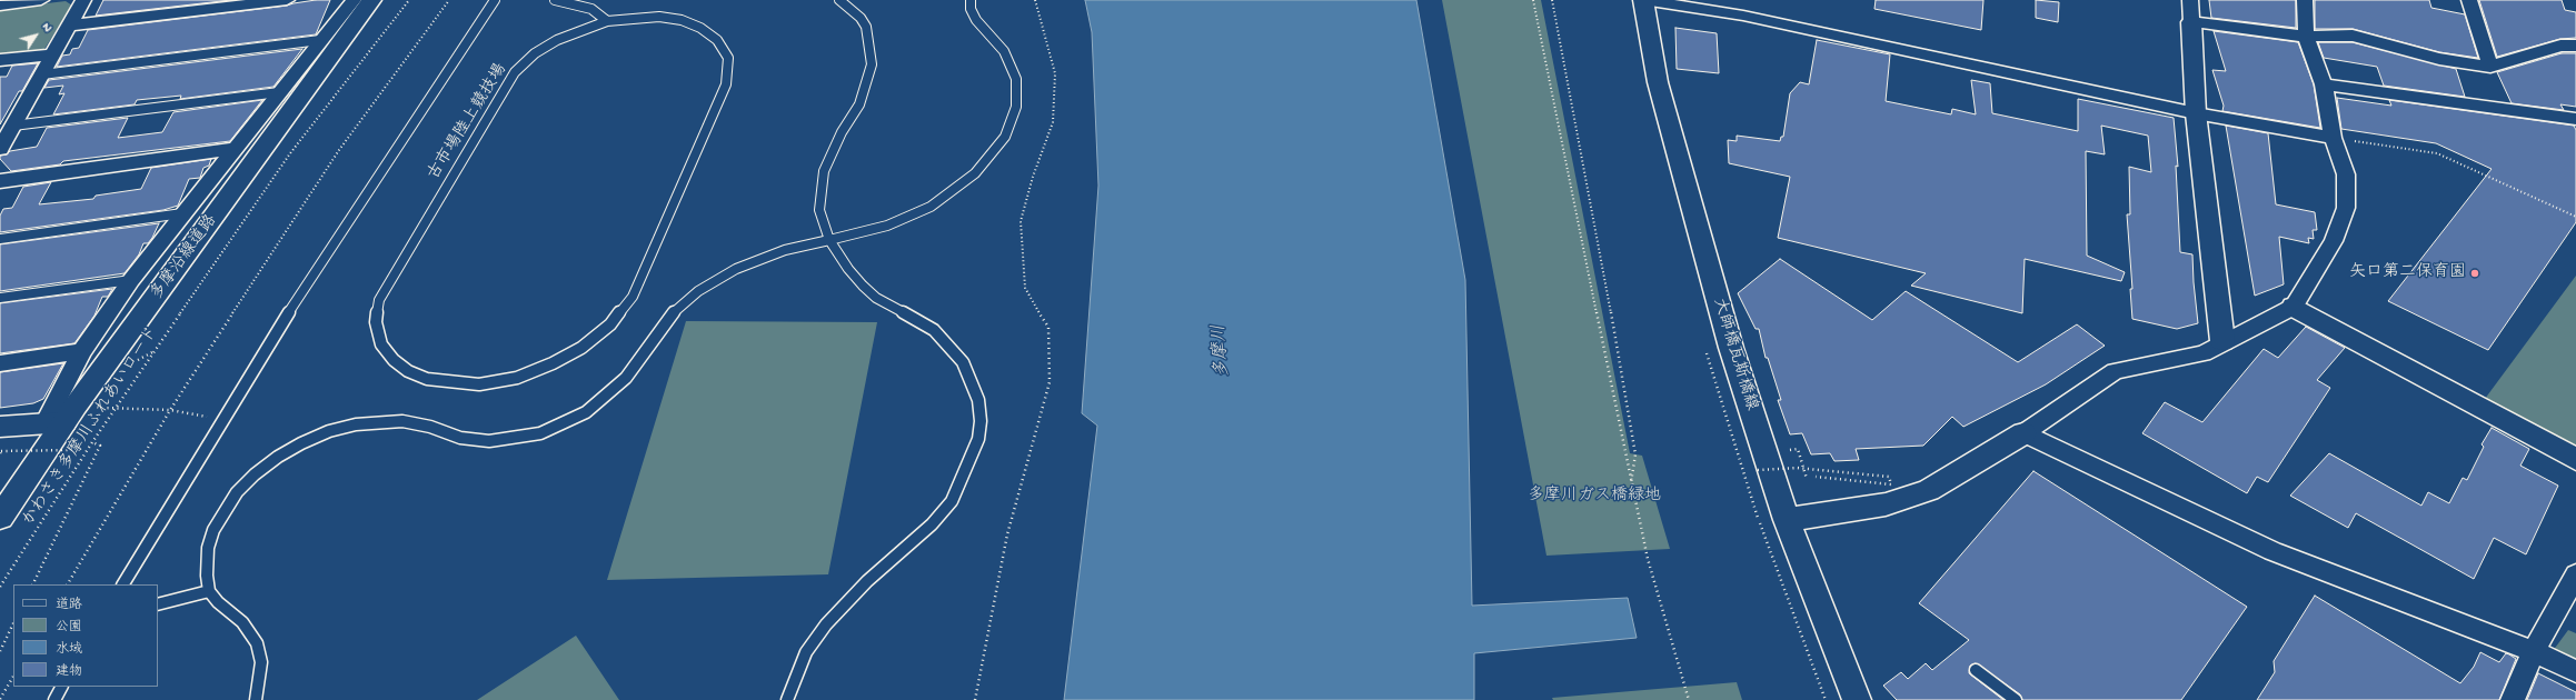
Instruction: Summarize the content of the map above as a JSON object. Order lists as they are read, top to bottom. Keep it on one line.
{"streets":{"street":["多摩沿線道路","大師橋瓦斯橋線"],"lane":["古市場陸上競技場"],"path":["かわさき多摩川ふれあいロード"]},"water":["多摩川"],"parks":["多摩川ガス橋緑地"],"places":["矢口第二保育園"],"legend":["道路","公園","水域","建物"],"north":"top right"}
